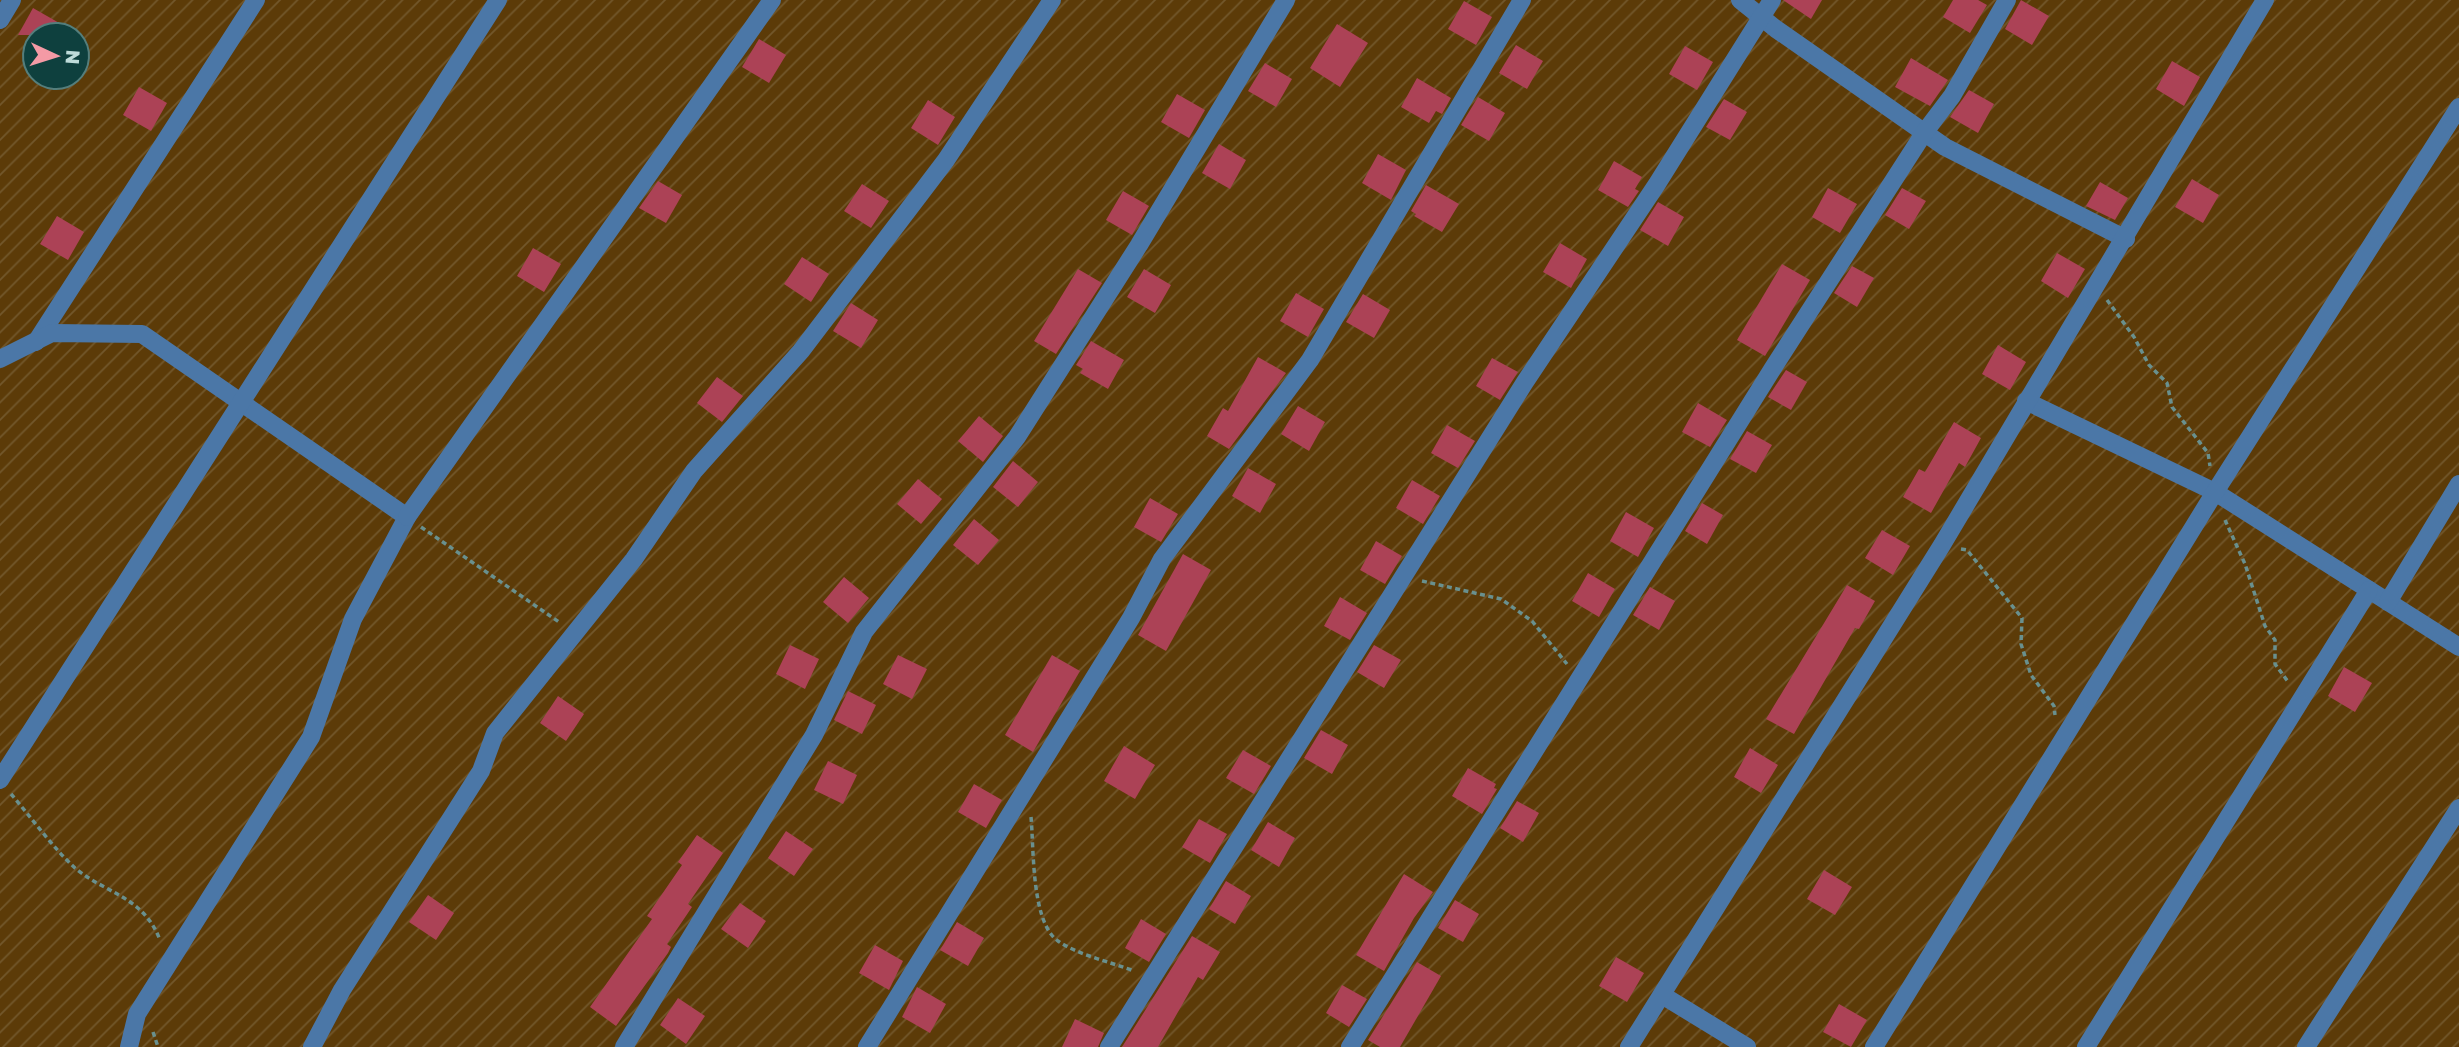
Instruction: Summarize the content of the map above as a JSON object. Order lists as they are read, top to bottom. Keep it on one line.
{"north":"right"}
